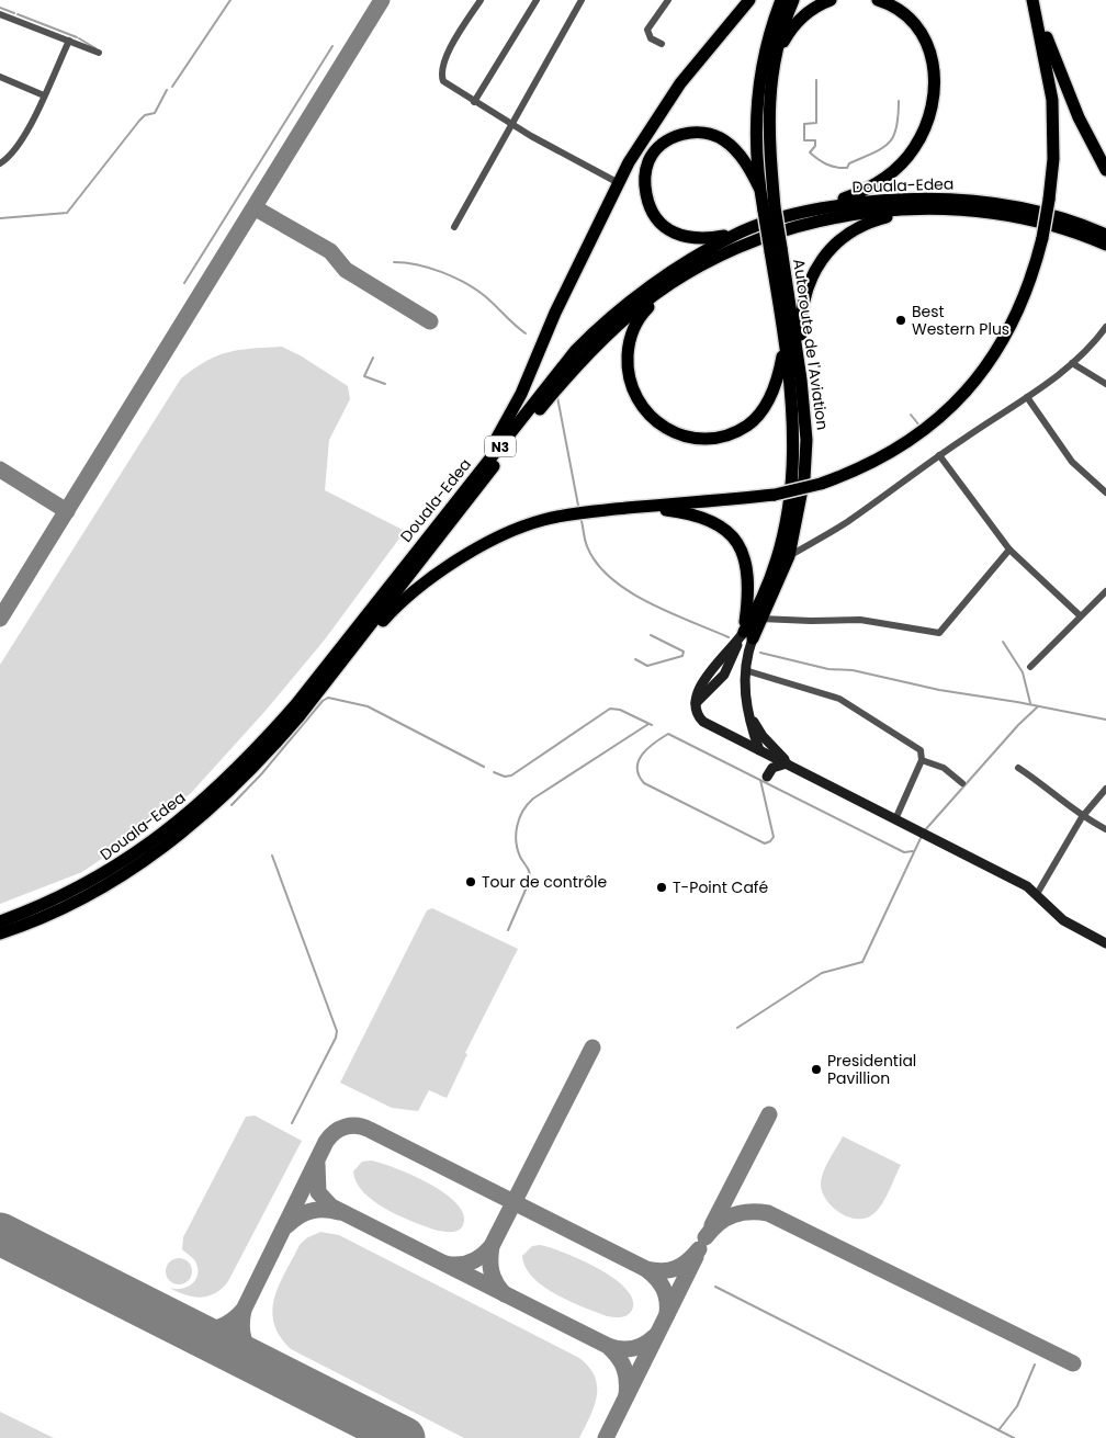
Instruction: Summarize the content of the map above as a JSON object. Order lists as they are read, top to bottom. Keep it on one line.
{"streets":{"highway":["Douala-Edea","Autoroute de l'Aviation","N3"]},"places":["Best Western Plus","Tour de contrôle","T-Point Café","Presidential Pavillion"]}
